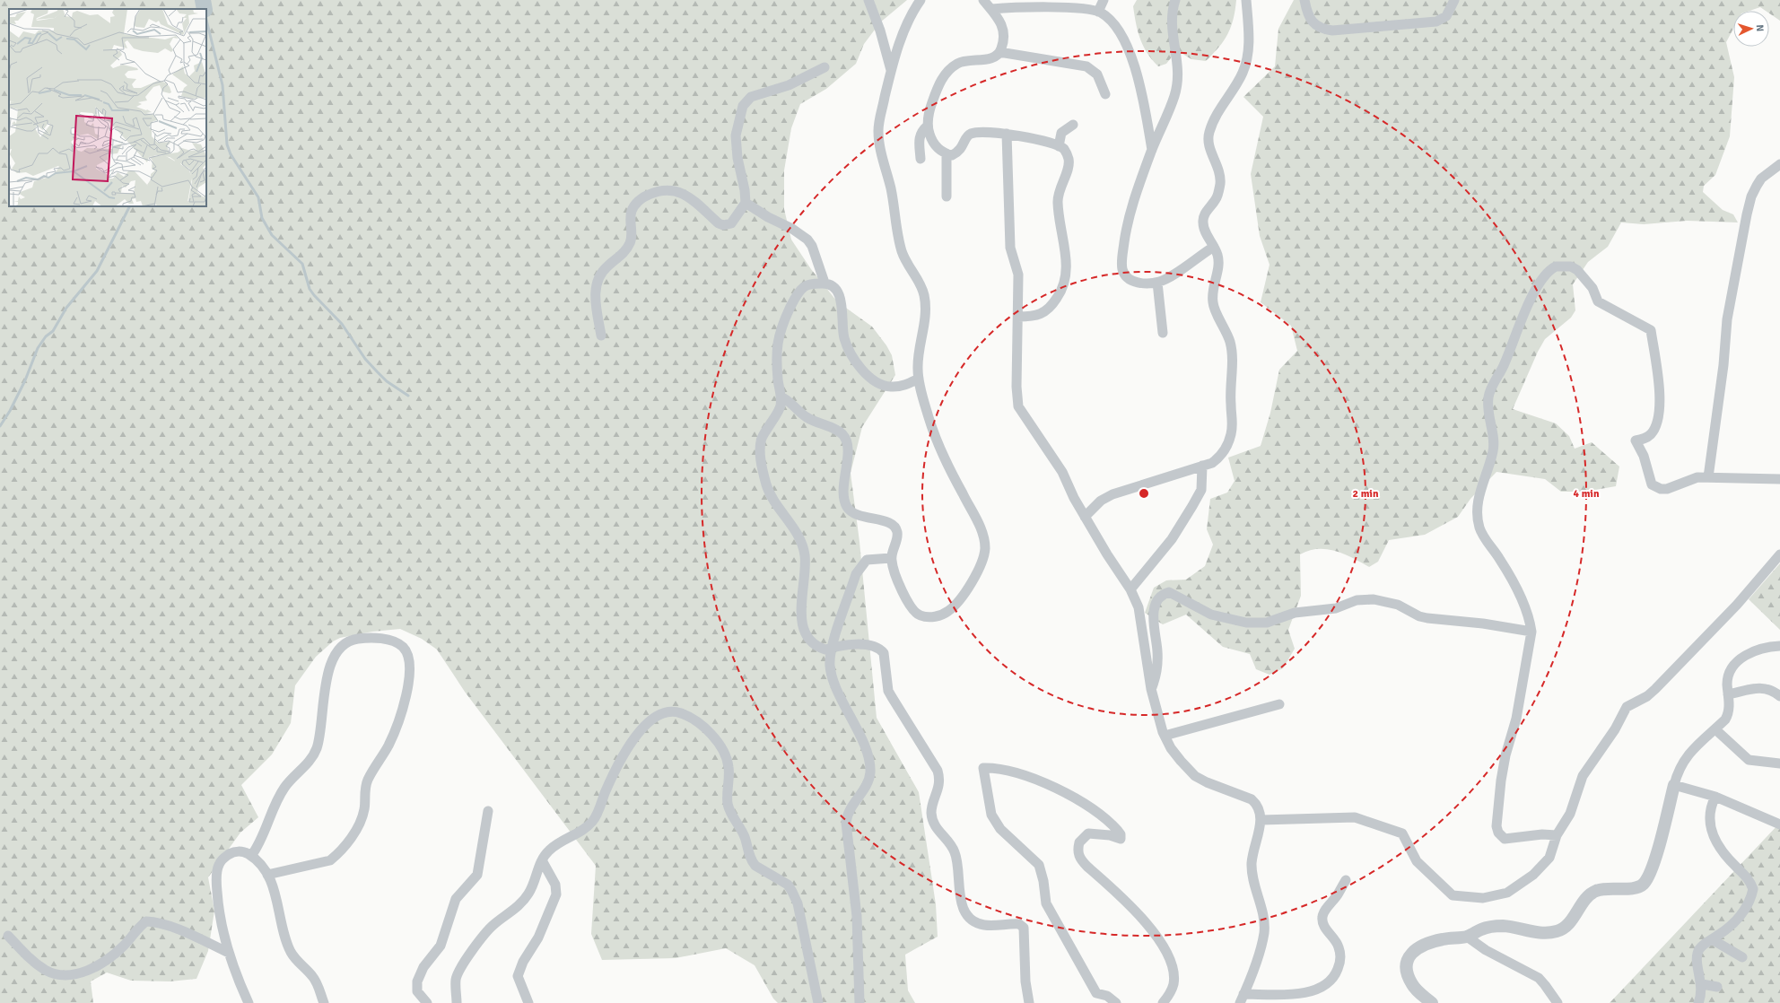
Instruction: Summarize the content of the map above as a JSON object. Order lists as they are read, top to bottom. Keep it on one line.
{"north":"right","rings":["2 min","4 min"]}
